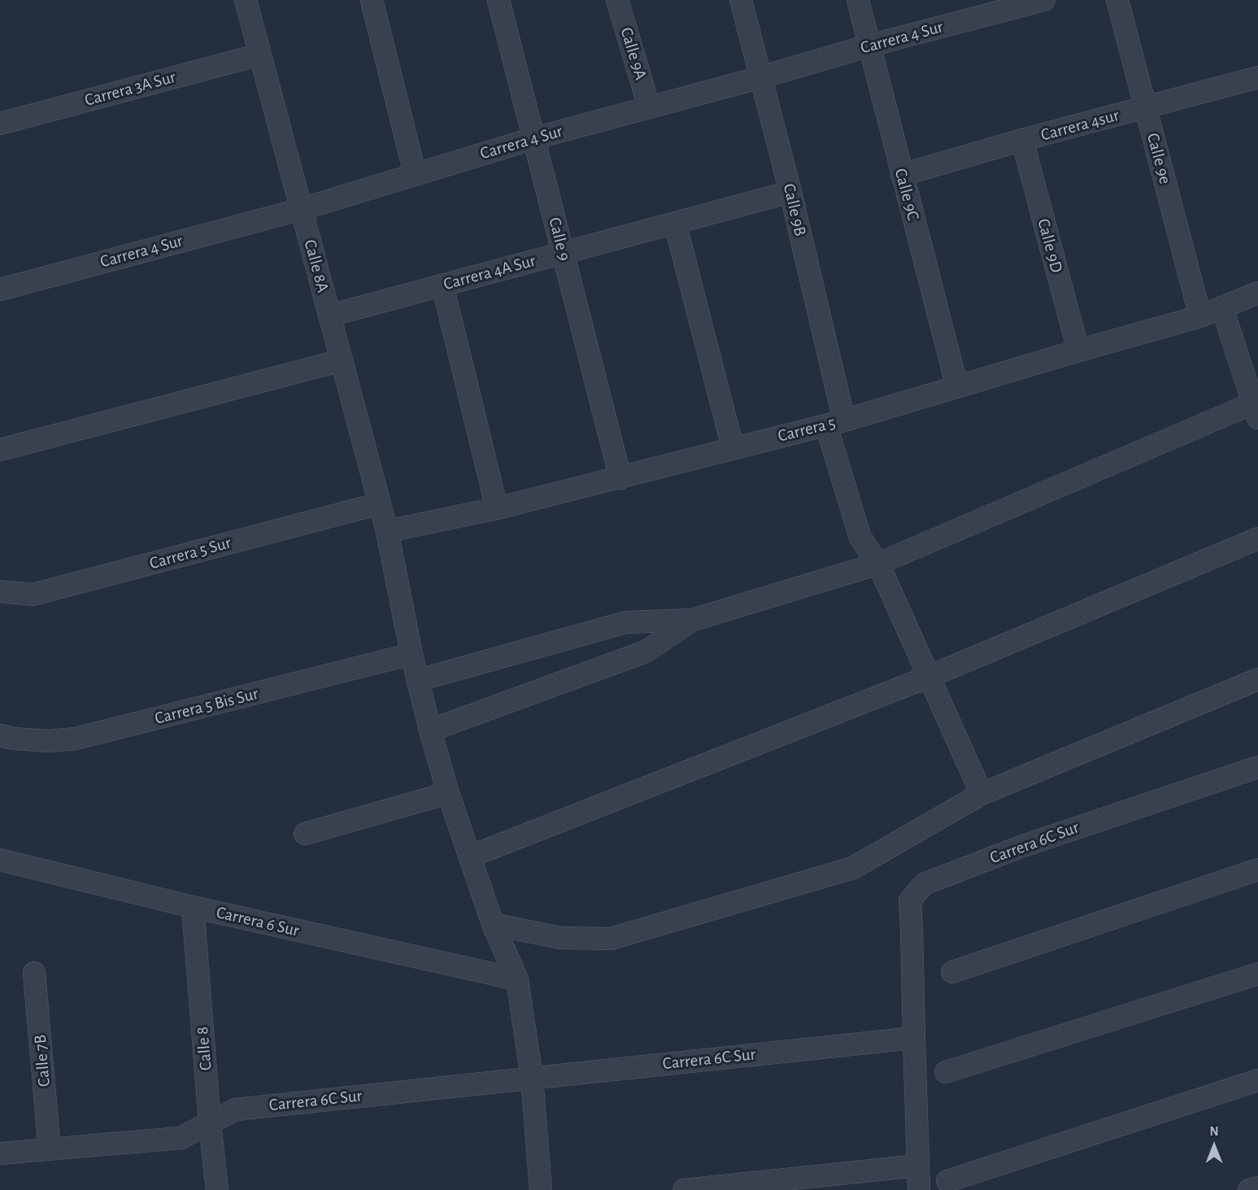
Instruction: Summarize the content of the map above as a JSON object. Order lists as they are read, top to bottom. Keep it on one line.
{"streets":{"street":["Carrera 4 Sur","Calle 9A","Carrera 3A Sur","Carrera 4sur","Calle 9e","Calle 9C","Calle 9B","Calle 9","Calle 9D","Calle 8A","Carrera 4A Sur","Carrera 5","Carrera 5 Sur","Carrera 5 Bis Sur","Carrera 6C Sur","Carrera 6 Sur","Calle 8","Calle 7B"]},"crossings":[["Carrera 4 Sur","Calle 9A"],["Carrera 4 Sur","Calle 9C"],["Carrera 4 Sur","Calle 9B"],["Carrera 4 Sur","Calle 9"],["Carrera 4 Sur","Calle 8A"],["Carrera 3A Sur","Calle 8A"],["Carrera 4sur","Calle 9e"],["Carrera 4sur","Calle 9C"],["Carrera 4sur","Calle 9D"],["Calle 9e","Carrera 5"],["Calle 9C","Carrera 5"],["Calle 9B","Carrera 4A Sur"],["Calle 9B","Carrera 5"],["Calle 9","Carrera 4A Sur"],["Calle 9","Carrera 5"],["Calle 9D","Carrera 5"],["Calle 8A","Carrera 4A Sur"],["Calle 8A","Carrera 5"],["Calle 8A","Carrera 5 Sur"],["Calle 8A","Carrera 5 Bis Sur"],["Calle 8A","Carrera 6C Sur"],["Calle 8A","Carrera 6 Sur"],["Carrera 6C Sur","Calle 8"],["Carrera 6C Sur","Calle 7B"],["Carrera 6 Sur","Calle 8"]],"north":"top"}
